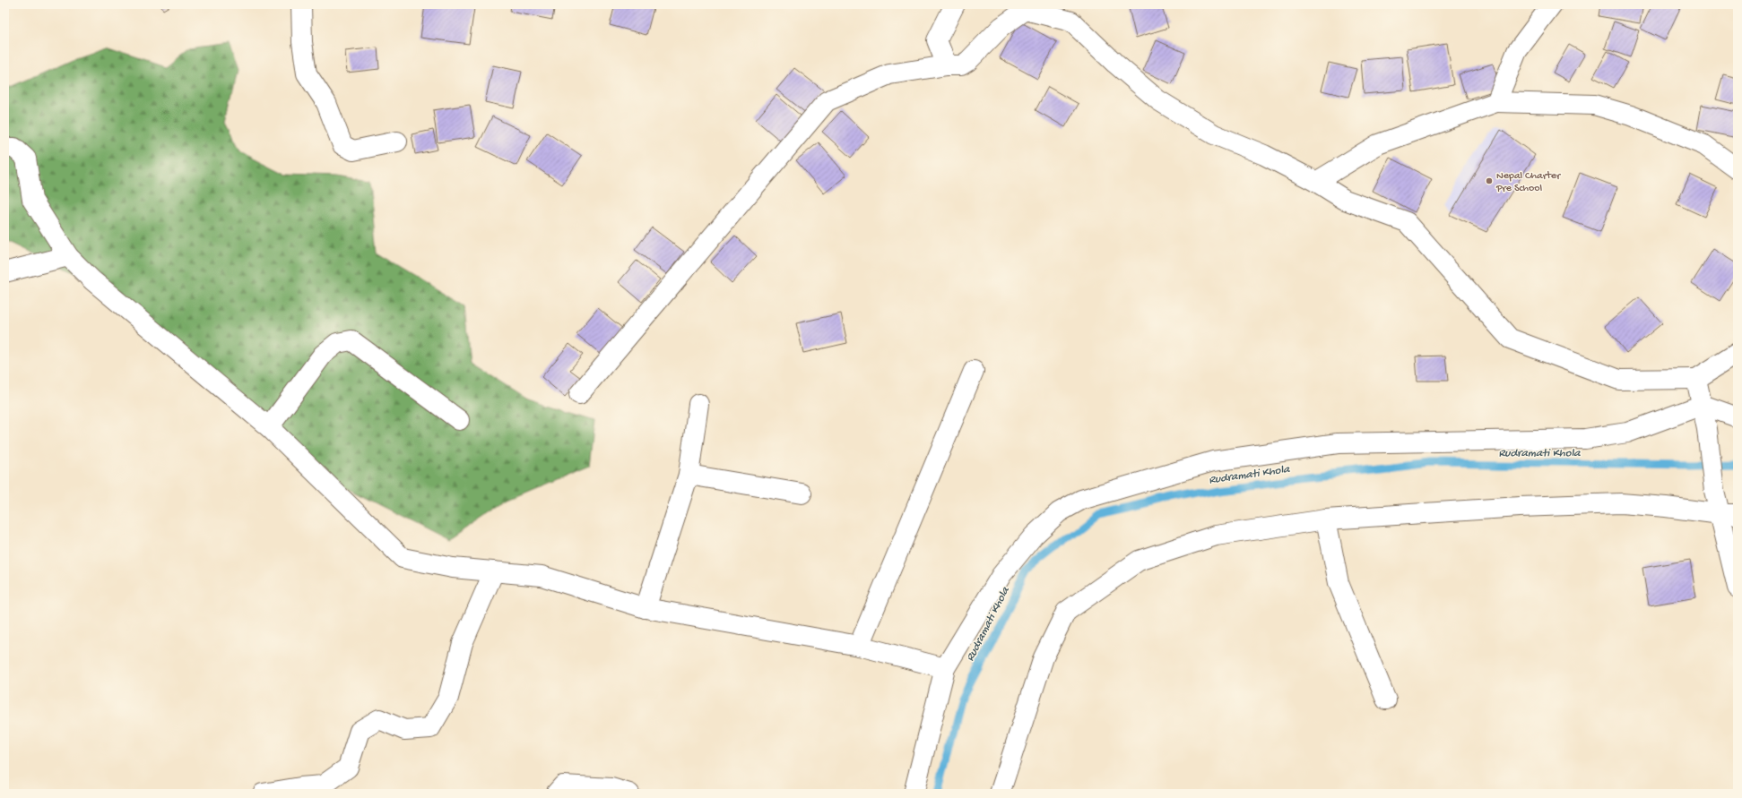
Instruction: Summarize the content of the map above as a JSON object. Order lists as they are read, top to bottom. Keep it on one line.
{"water":["Rudramati Khola"],"places":["Nepal Charter Pre School"]}
